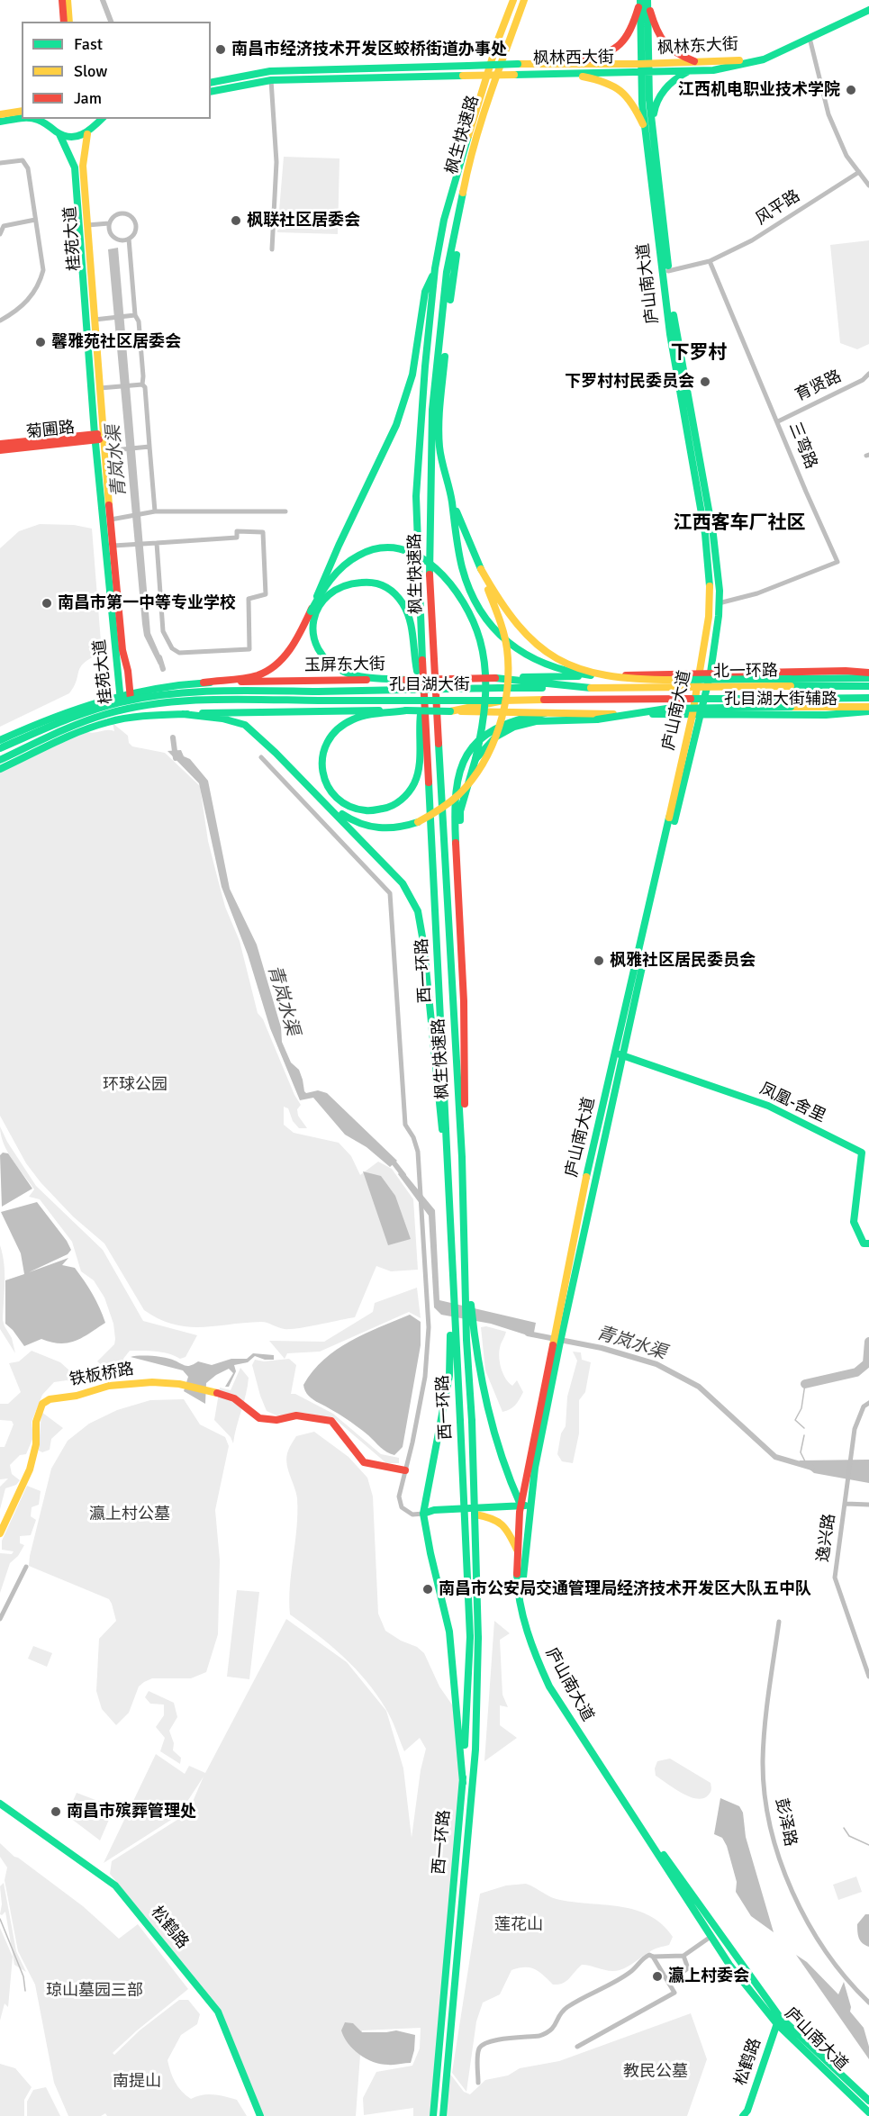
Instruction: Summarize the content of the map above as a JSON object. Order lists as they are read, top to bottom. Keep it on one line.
{"streets":{"main road":["枫林东大街","枫林西大街","枫生快速路","桂苑大道","庐山南大道","菊圃路","玉屏东大街","北一环路","孔目湖大街","孔目湖大街辅路","西一环路","凤凰-舍里","铁板桥路","松鹤路"],"street":["风平路","育贤路","三弯路","逸兴路","彭泽路"]},"crossings":[["枫林东大街","枫林西大街"],["枫林东大街","庐山南大道"],["枫林西大街","庐山南大道"],["枫生快速路","西一环路"],["风平路","三弯路"],["桂苑大道","菊圃路"],["桂苑大道","玉屏东大街"],["庐山南大道","三弯路"],["庐山南大道","玉屏东大街"],["庐山南大道","孔目湖大街辅路"],["庐山南大道","凤凰-舍里"],["庐山南大道","松鹤路"],["育贤路","三弯路"],["玉屏东大街","孔目湖大街辅路"],["北一环路","孔目湖大街"]],"districts":["下罗村","江西客车厂社区"],"water":["青岚水渠"],"parks":["环球公园","瀛上村公墓","莲花山","琼山墓园三部","教民公墓","南提山"],"places":["南昌市经济技术开发区蛟桥街道办事处","江西机电职业技术学院","枫联社区居委会","馨雅苑社区居委会","下罗村村民委员会","南昌市第一中等专业学校","枫雅社区居民委员会","南昌市公安局交通管理局经济技术开发区大队五中队","南昌市殡葬管理处","瀛上村委会"],"legend":["Fast","Slow","Jam"]}
